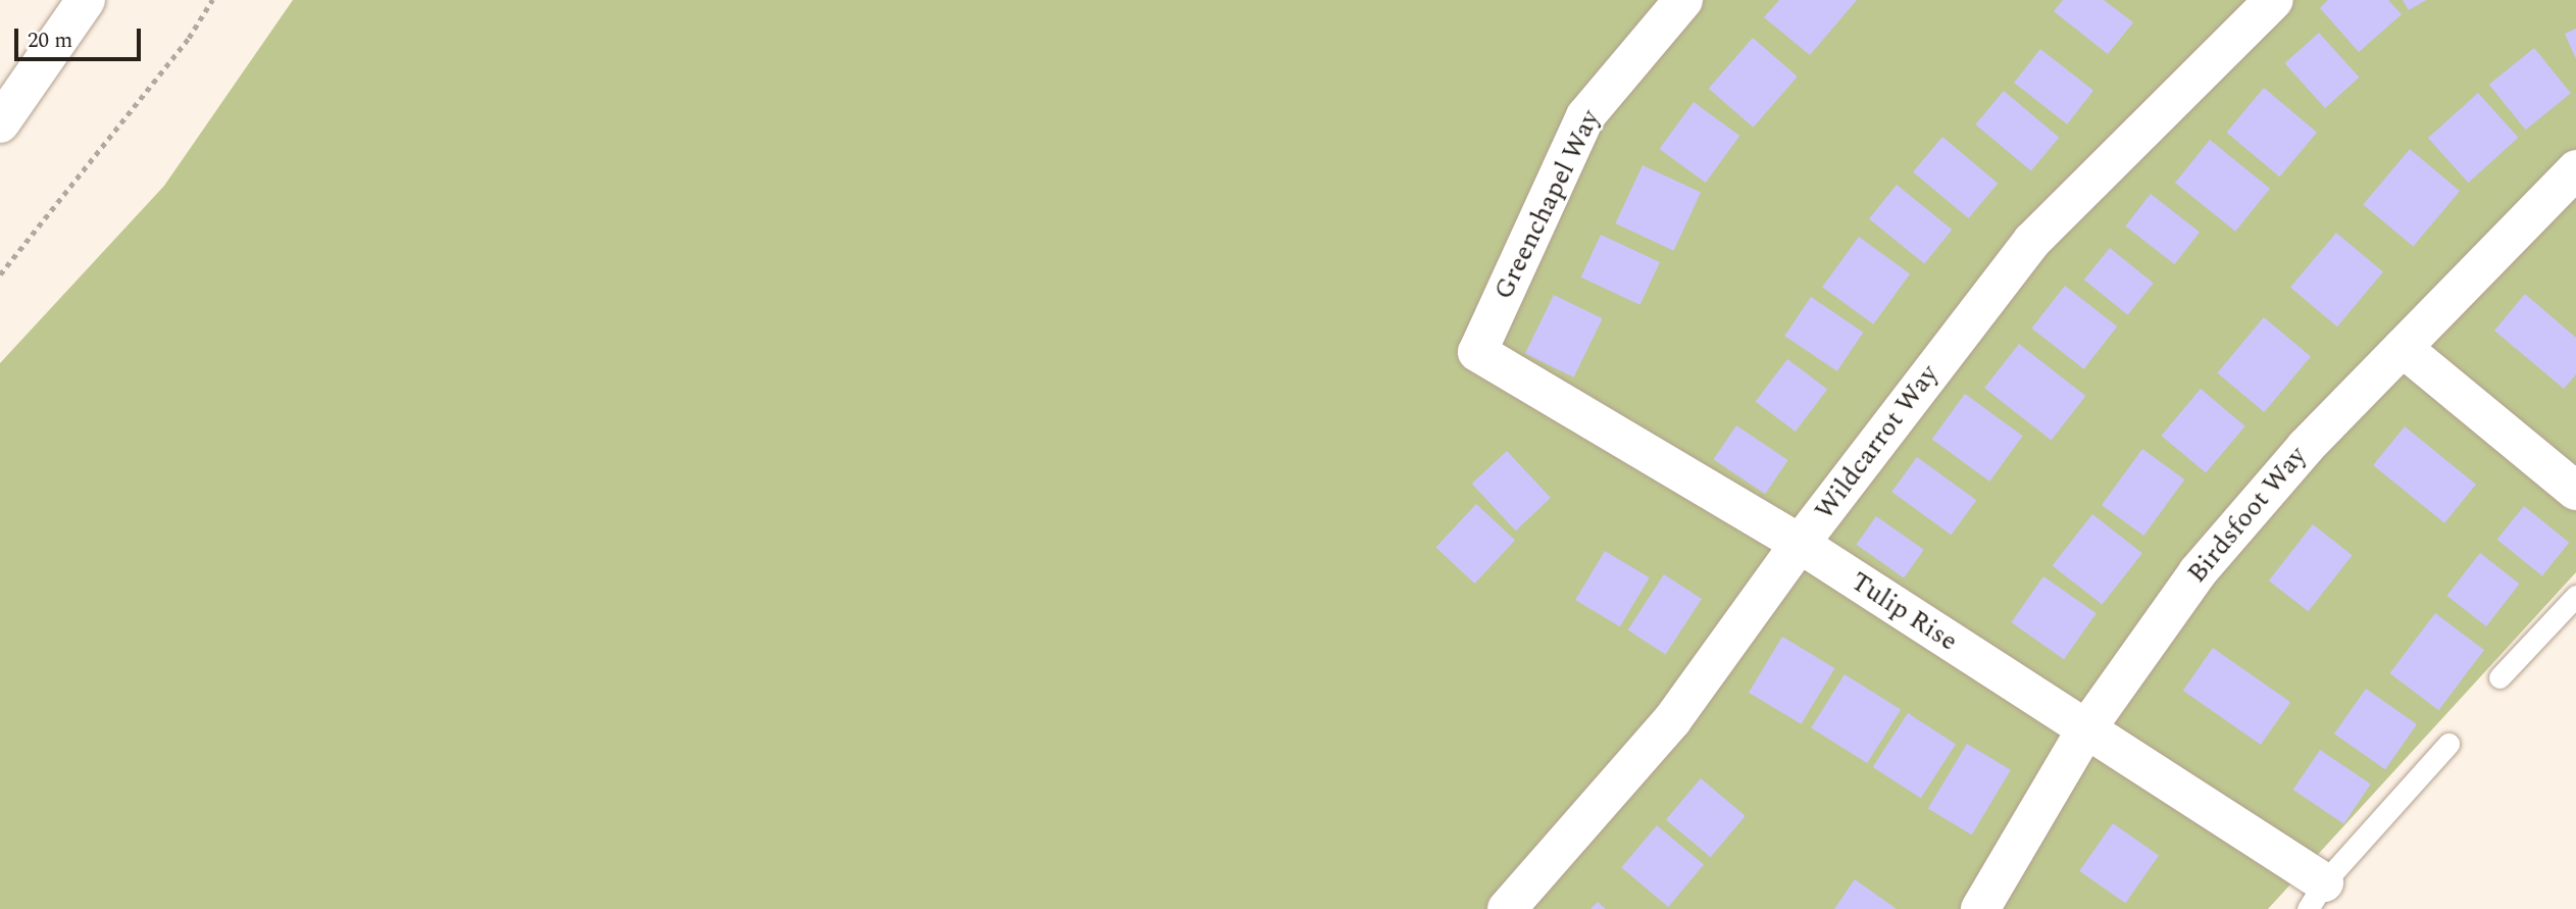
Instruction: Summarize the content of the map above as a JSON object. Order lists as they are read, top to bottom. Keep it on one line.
{"streets":{"street":["Greenchapel Way","Wildcarrot Way","Birdsfoot Way","Tulip Rise"]},"crossings":[["Greenchapel Way","Tulip Rise"],["Wildcarrot Way","Tulip Rise"],["Birdsfoot Way","Tulip Rise"]],"scale_bar":"20 m"}
